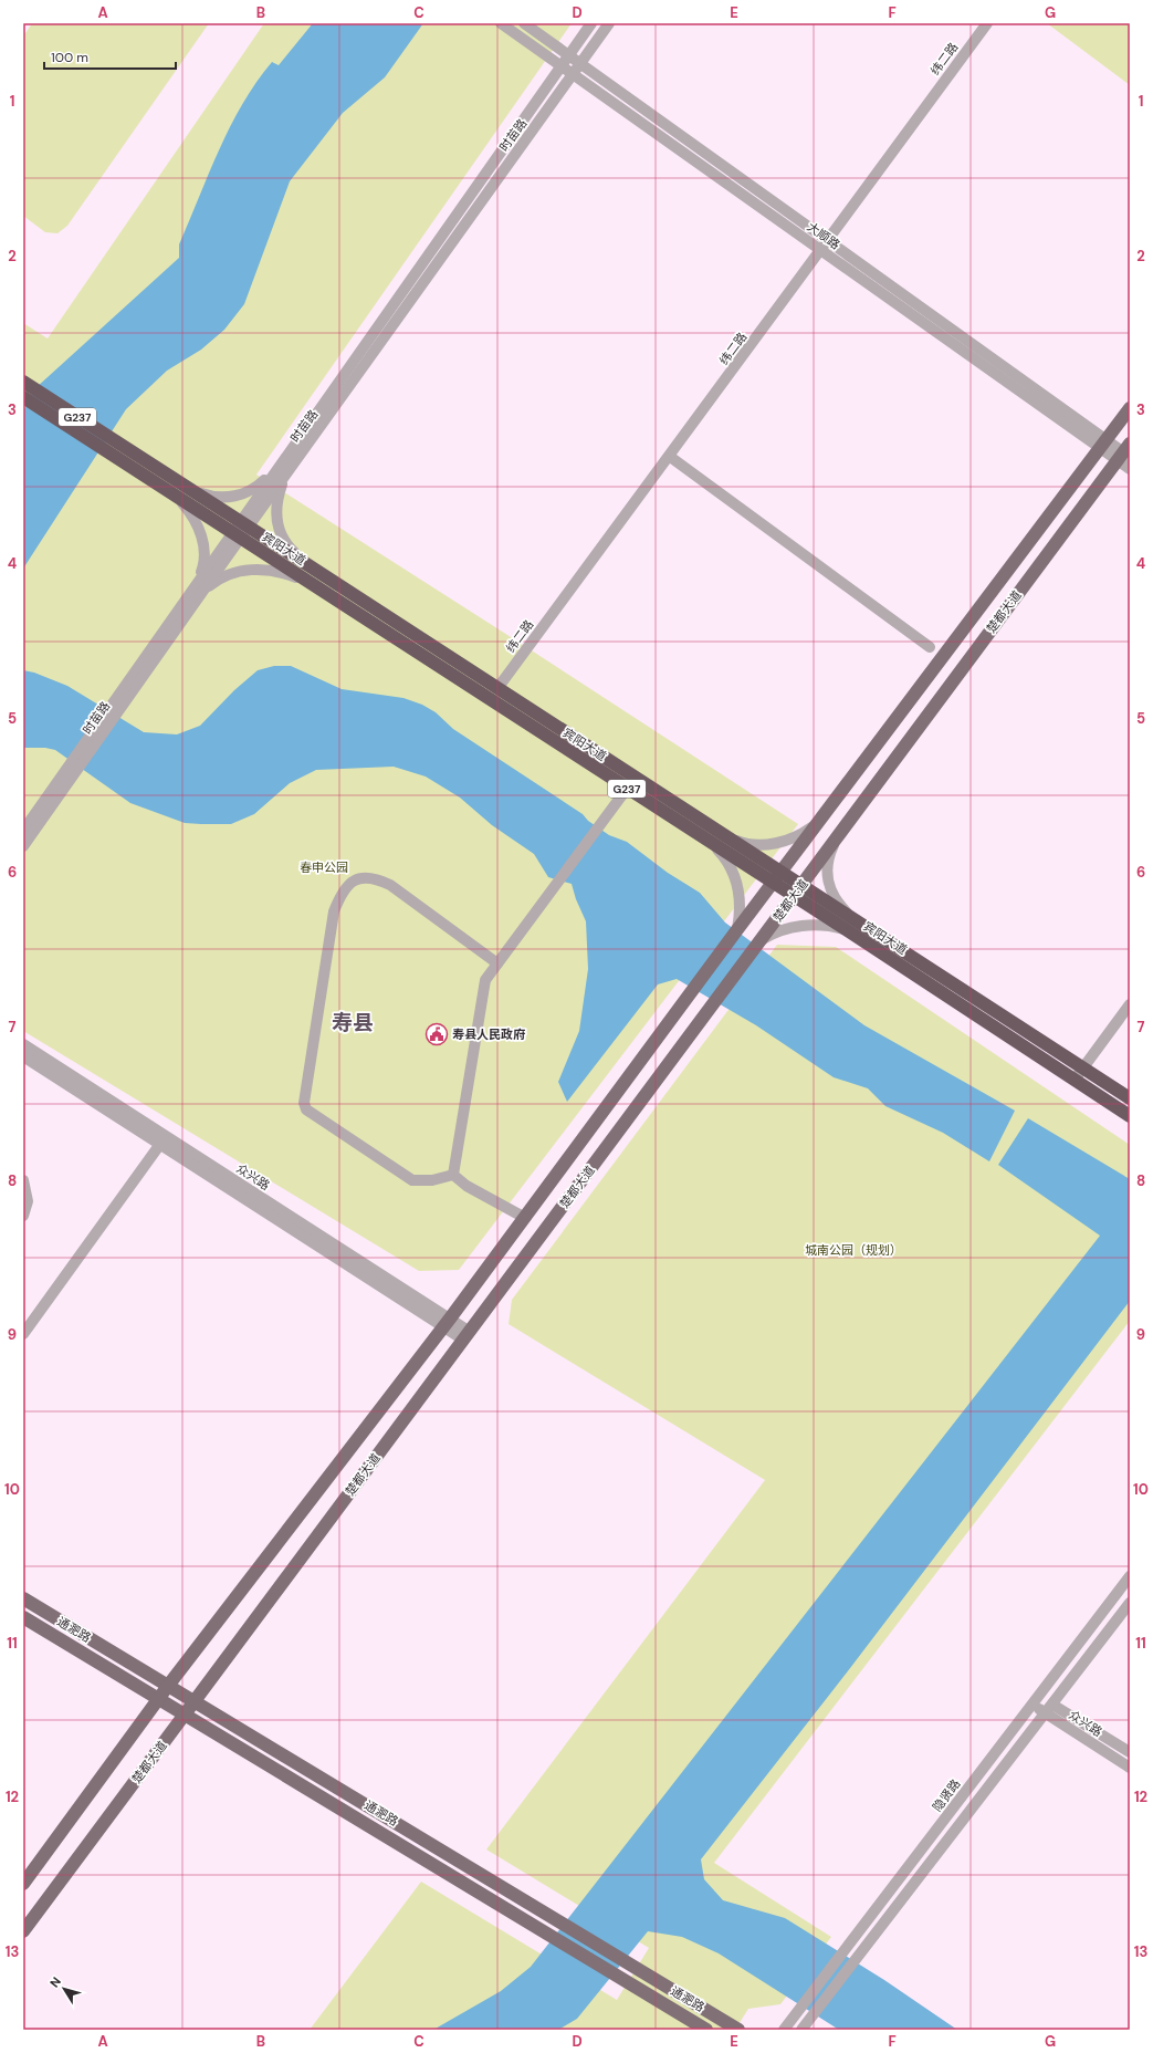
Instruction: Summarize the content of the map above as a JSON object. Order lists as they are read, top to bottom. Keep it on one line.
{"streets":{"highway":["G237","宾阳大道"],"main road":["楚都大道","通淝路"],"street":["纬二路","时苗路","大顺路","众兴路","隐贤路"]},"crossings":[["纬二路","大顺路"],["纬二路","宾阳大道"],["时苗路","大顺路"],["时苗路","宾阳大道"],["大顺路","楚都大道"],["宾阳大道","楚都大道"],["楚都大道","众兴路"],["楚都大道","通淝路"],["众兴路","隐贤路"]],"districts":["寿县"],"parks":["春申公园","城南公园（规划）"],"places":{"public building":["寿县人民政府"]},"scale_bar":"100 m","north":"top left","grid":{"columns":["A","B","C","D","E","F","G"],"rows":["1","2","3","4","5","6","7","8","9","10","11","12","13"]}}
